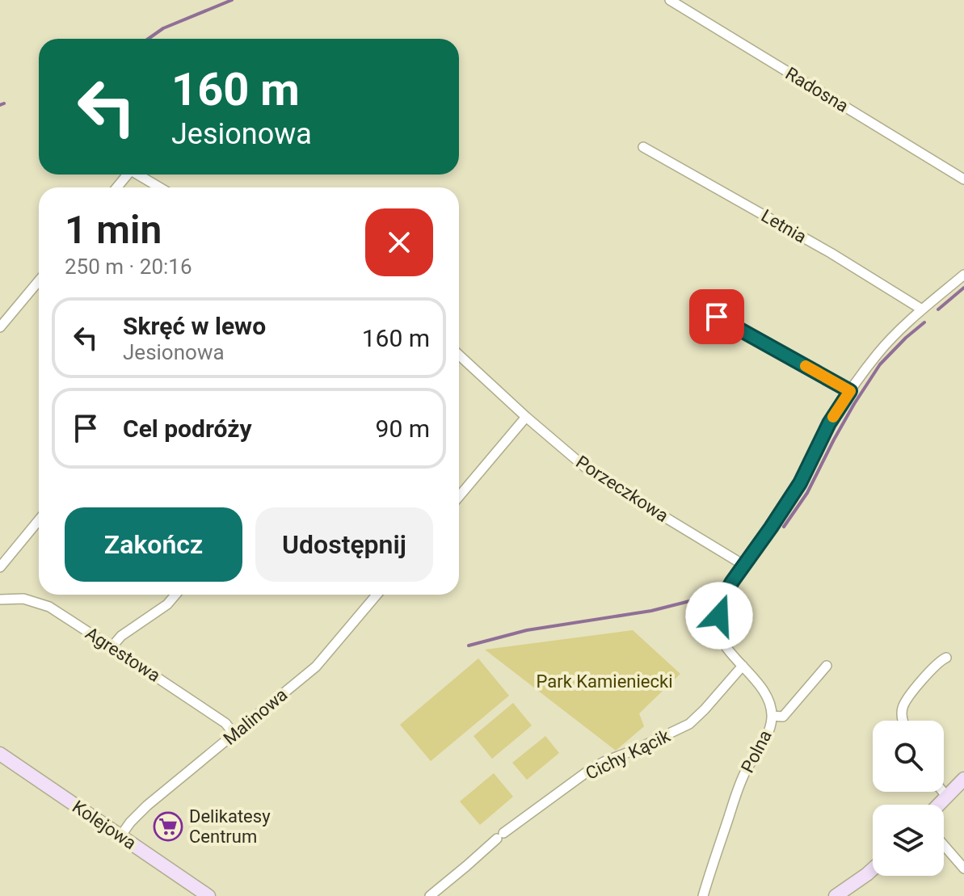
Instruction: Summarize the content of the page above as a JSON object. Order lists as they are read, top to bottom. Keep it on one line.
{"streets":{"street":["Radosna","Letnia","Porzeczkowa","Agrestowa","Malinowa","Polna","Cichy Kącik","Kolejowa"]},"crossings":[["Letnia","Polna"],["Porzeczkowa","Polna"],["Agrestowa","Malinowa"],["Malinowa","Kolejowa"],["Polna","Cichy Kącik"]],"parks":["Park Kamieniecki"],"places":{"supermarket":["Delikatesy Centrum"]},"page":{"turn":["160 m","Jesionowa"],"heading":["1 min","250 m · 20:16"],"list":[{"name":"Skręć w lewo","note":"Jesionowa","value":"160 m"},{"name":"Cel podróży","value":"90 m"}],"buttons":["Zakończ","Udostępnij"]}}
